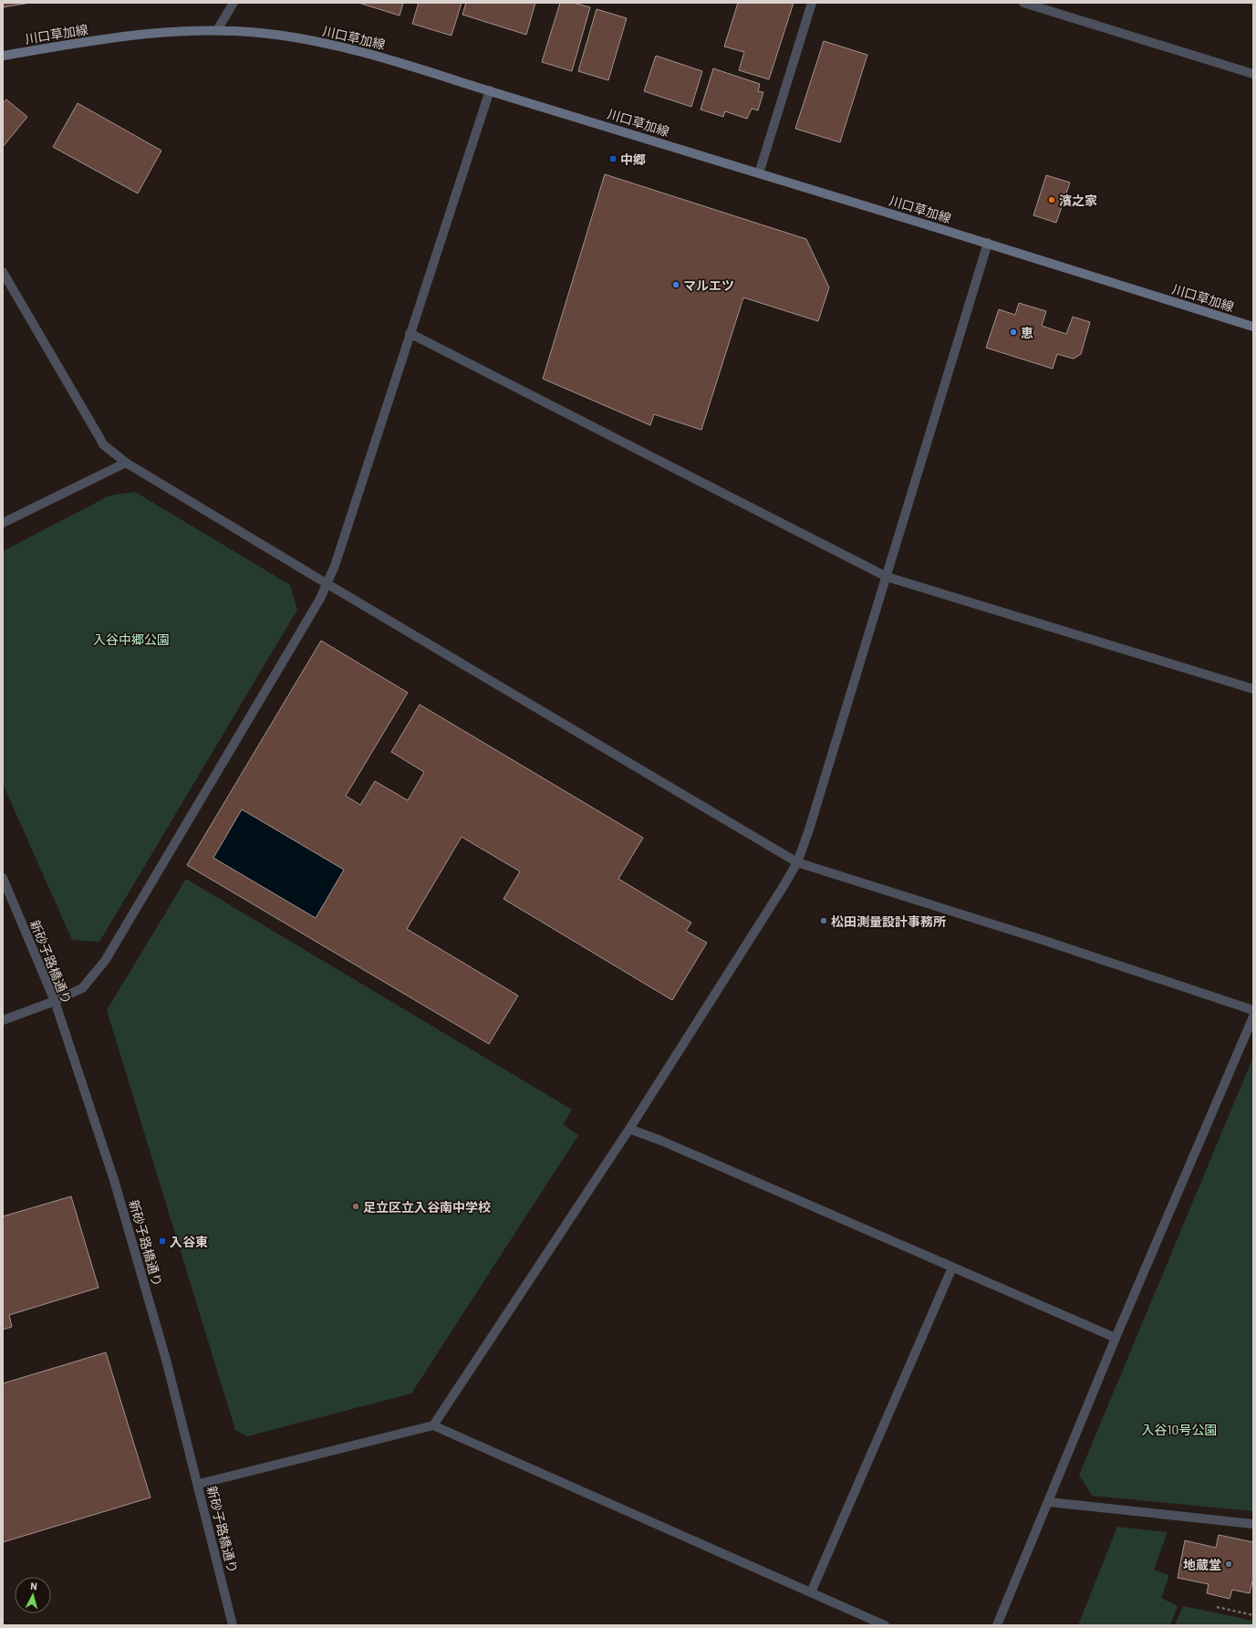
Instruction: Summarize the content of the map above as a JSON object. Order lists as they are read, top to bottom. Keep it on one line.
{"streets":{"main road":["川口草加線"],"street":["新砂子路橋通り"]},"parks":["入谷中郷公園","入谷10号公園"],"places":{"transit":["中郷","入谷東"],"other":["濱之家","マルエツ","恵","松田測量設計事務所","足立区立入谷南中学校","地蔵堂"]},"north":"top"}
